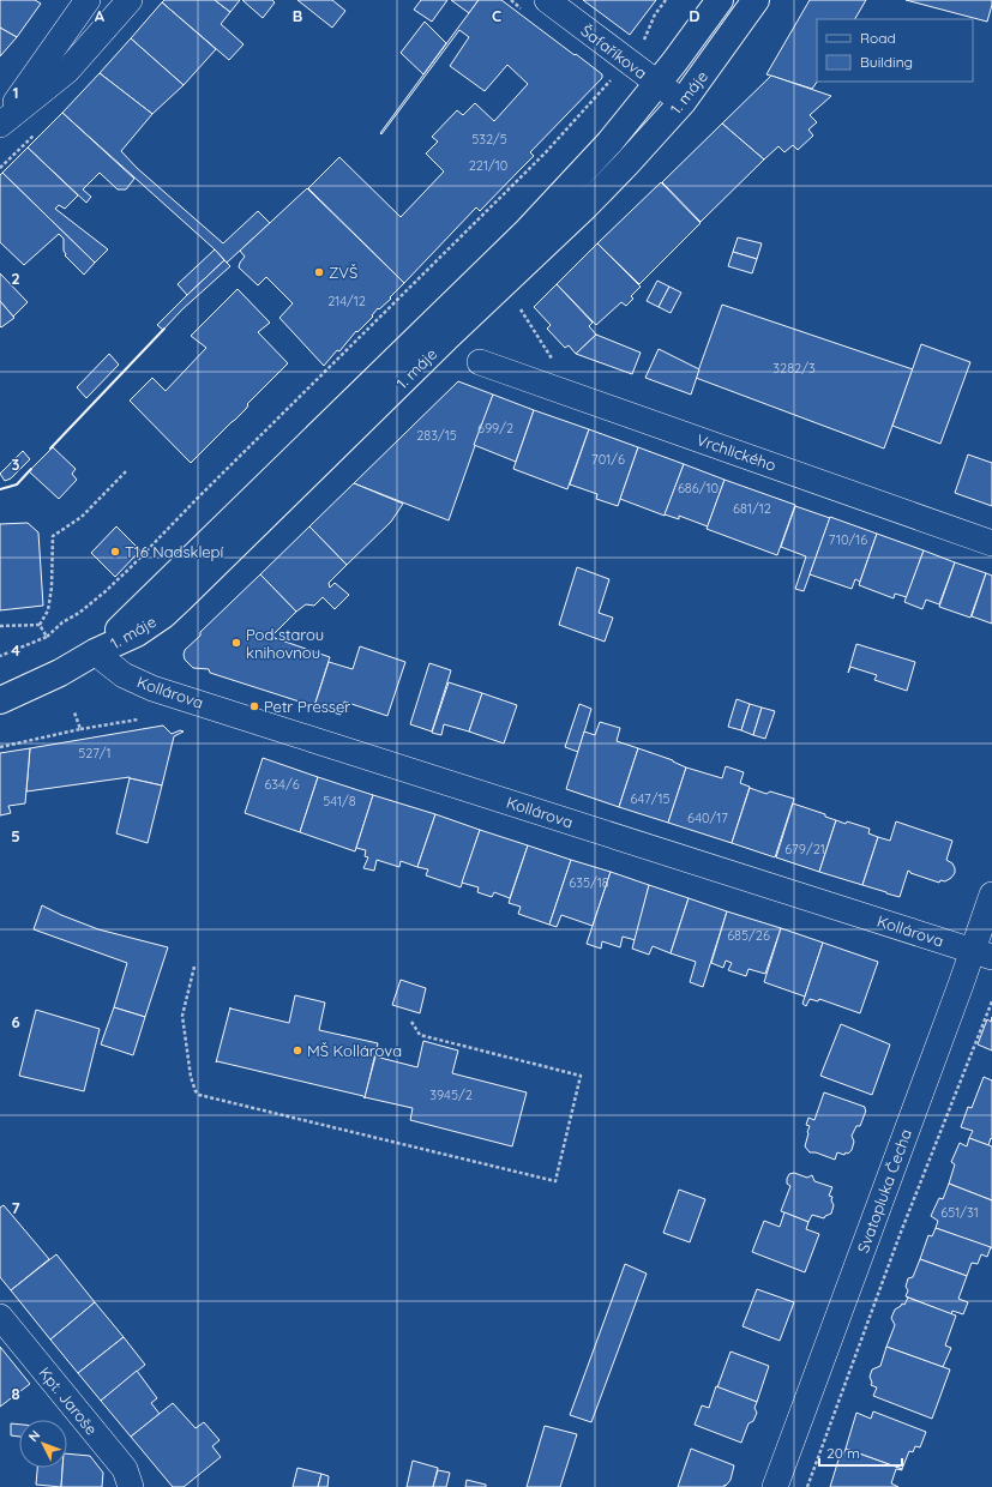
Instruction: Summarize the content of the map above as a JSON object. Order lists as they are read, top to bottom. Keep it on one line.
{"streets":{"main road":["1. máje"],"street":["Šafaříkova","Vrchlického","Kollárova","Svatopluka Čecha","Kpt. Jaroše"]},"crossings":[["Šafaříkova","1. máje"],["1. máje","Kollárova"],["Kollárova","Svatopluka Čecha"]],"places":["ZVŠ","T16 Nadsklepí","Pod starou knihovnou","Petr Presser","MŠ Kollárova"],"house_numbers":["532/5","221/10","214/12","3282/3","699/2","283/15","701/6","686/10","681/12","710/16","527/1","634/6","647/15","541/8","640/17","679/21","635/18","685/26","3945/2","651/31"],"legend":["Road","Building"],"scale_bar":"20 m","north":"top left","grid":{"columns":["A","B","C","D"],"rows":["1","2","3","4","5","6","7","8"]}}
